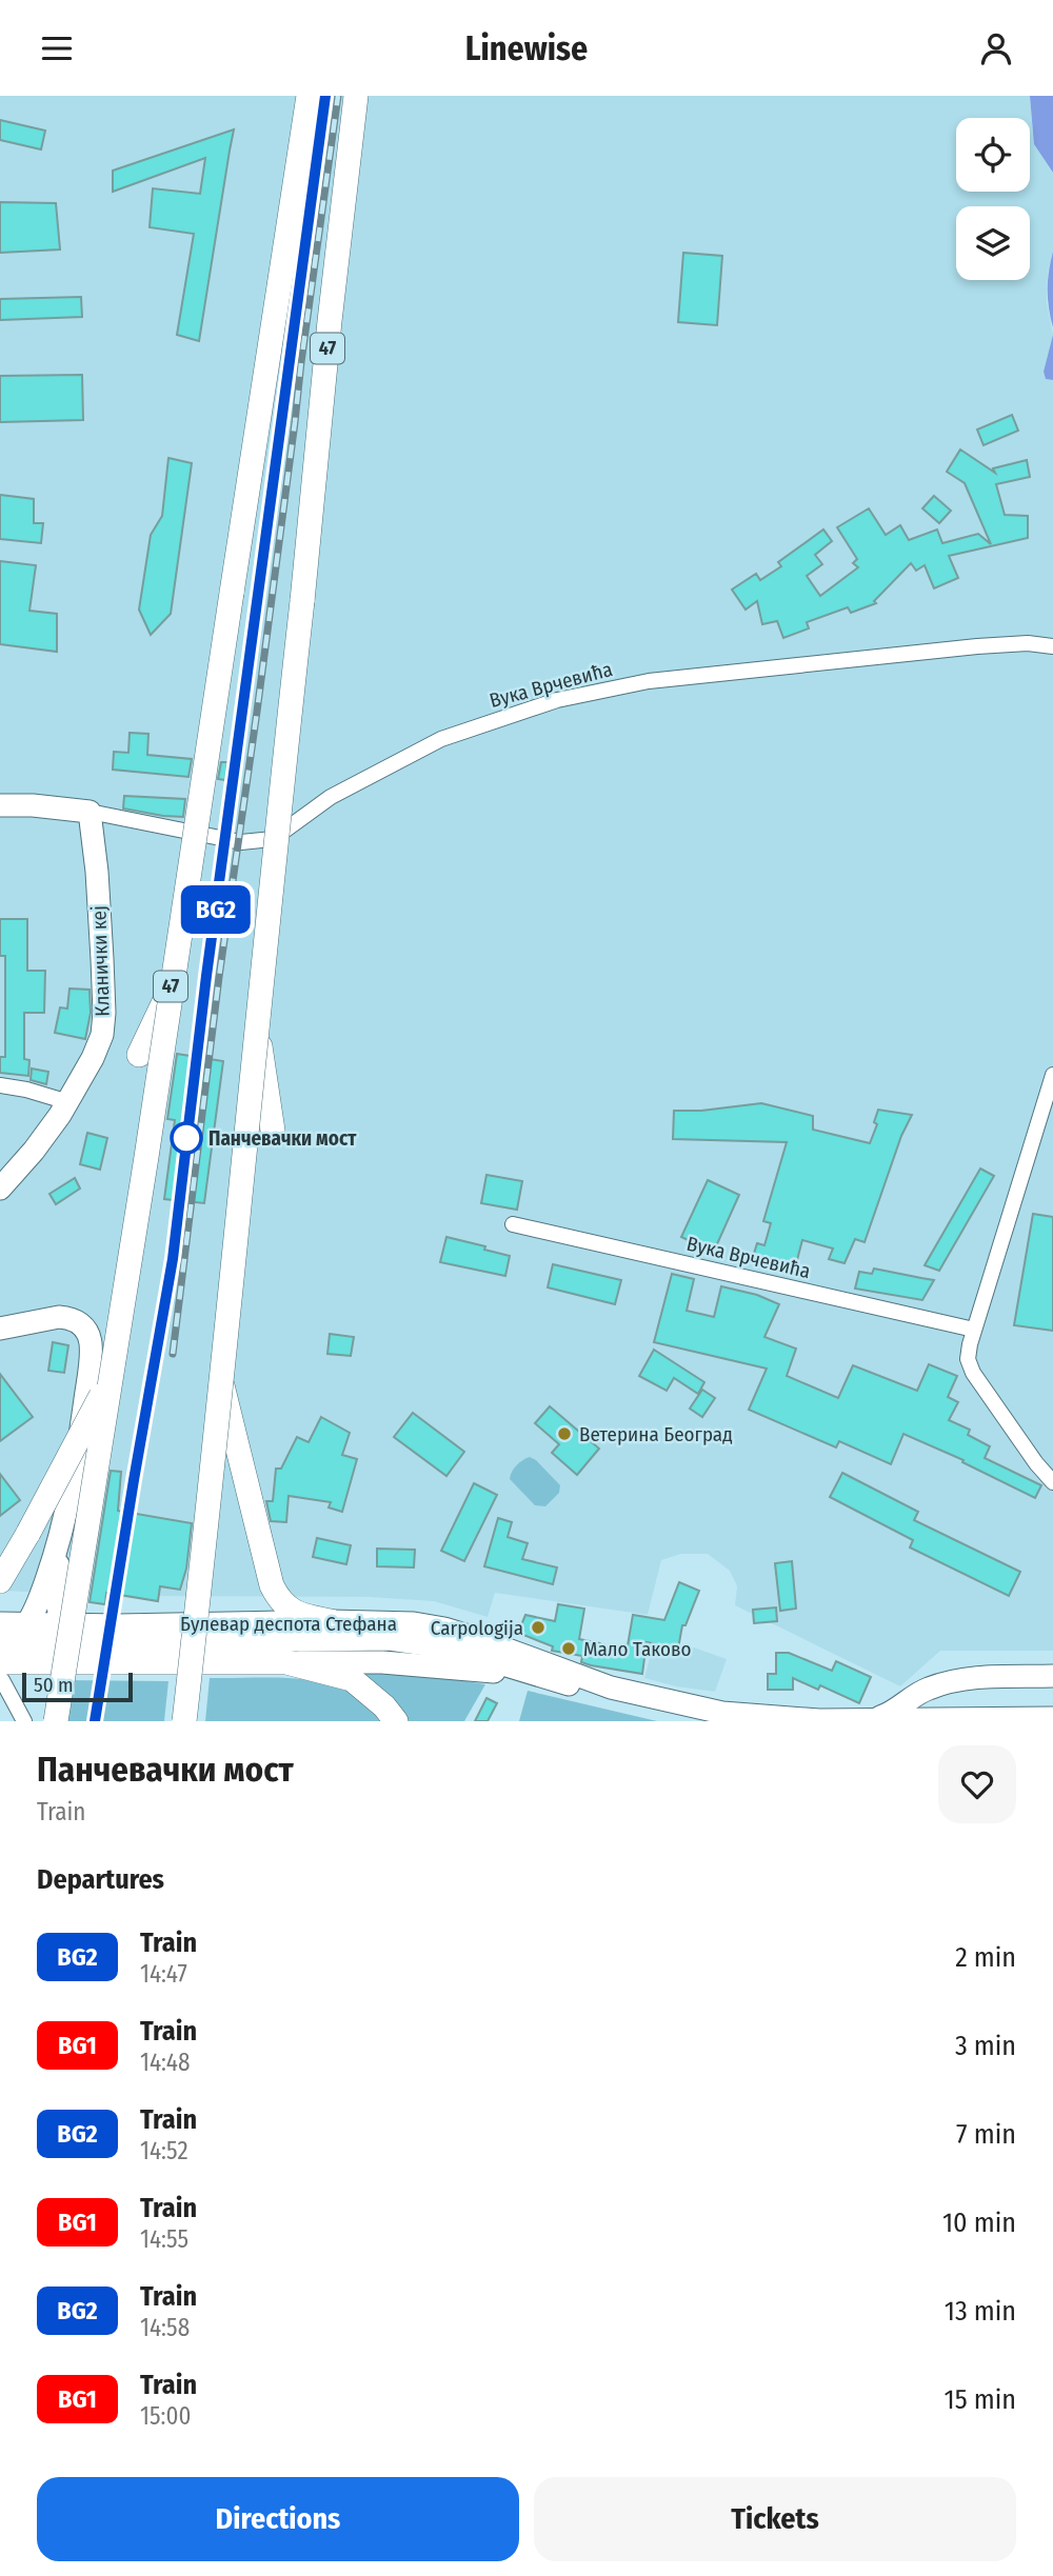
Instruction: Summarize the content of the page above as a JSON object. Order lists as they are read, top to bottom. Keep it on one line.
{"streets":{"main road":["47","Кланички кеј","Булевар деспота Стефана"],"street":["Вука Врчевића"]},"crossings":[["Вука Врчевића","Кланички кеј"]],"places":["Панчевачки мост","Ветерина Београд","Carpologija","Мало Таково"],"scale_bar":"50 m","page":{"header":"Linewise","on_map":"BG2","scale":"50 m","heading":[["Панчевачки мост","Train"],"Departures"],"list":[{"mark":"BG2","name":"Train","note":"14:47","value":"2 min"},{"mark":"BG1","name":"Train","note":"14:48","value":"3 min"},{"mark":"BG2","name":"Train","note":"14:52","value":"7 min"},{"mark":"BG1","name":"Train","note":"14:55","value":"10 min"},{"mark":"BG2","name":"Train","note":"14:58","value":"13 min"},{"mark":"BG1","name":"Train","note":"15:00","value":"15 min"}],"buttons":["Directions","Tickets"]}}
